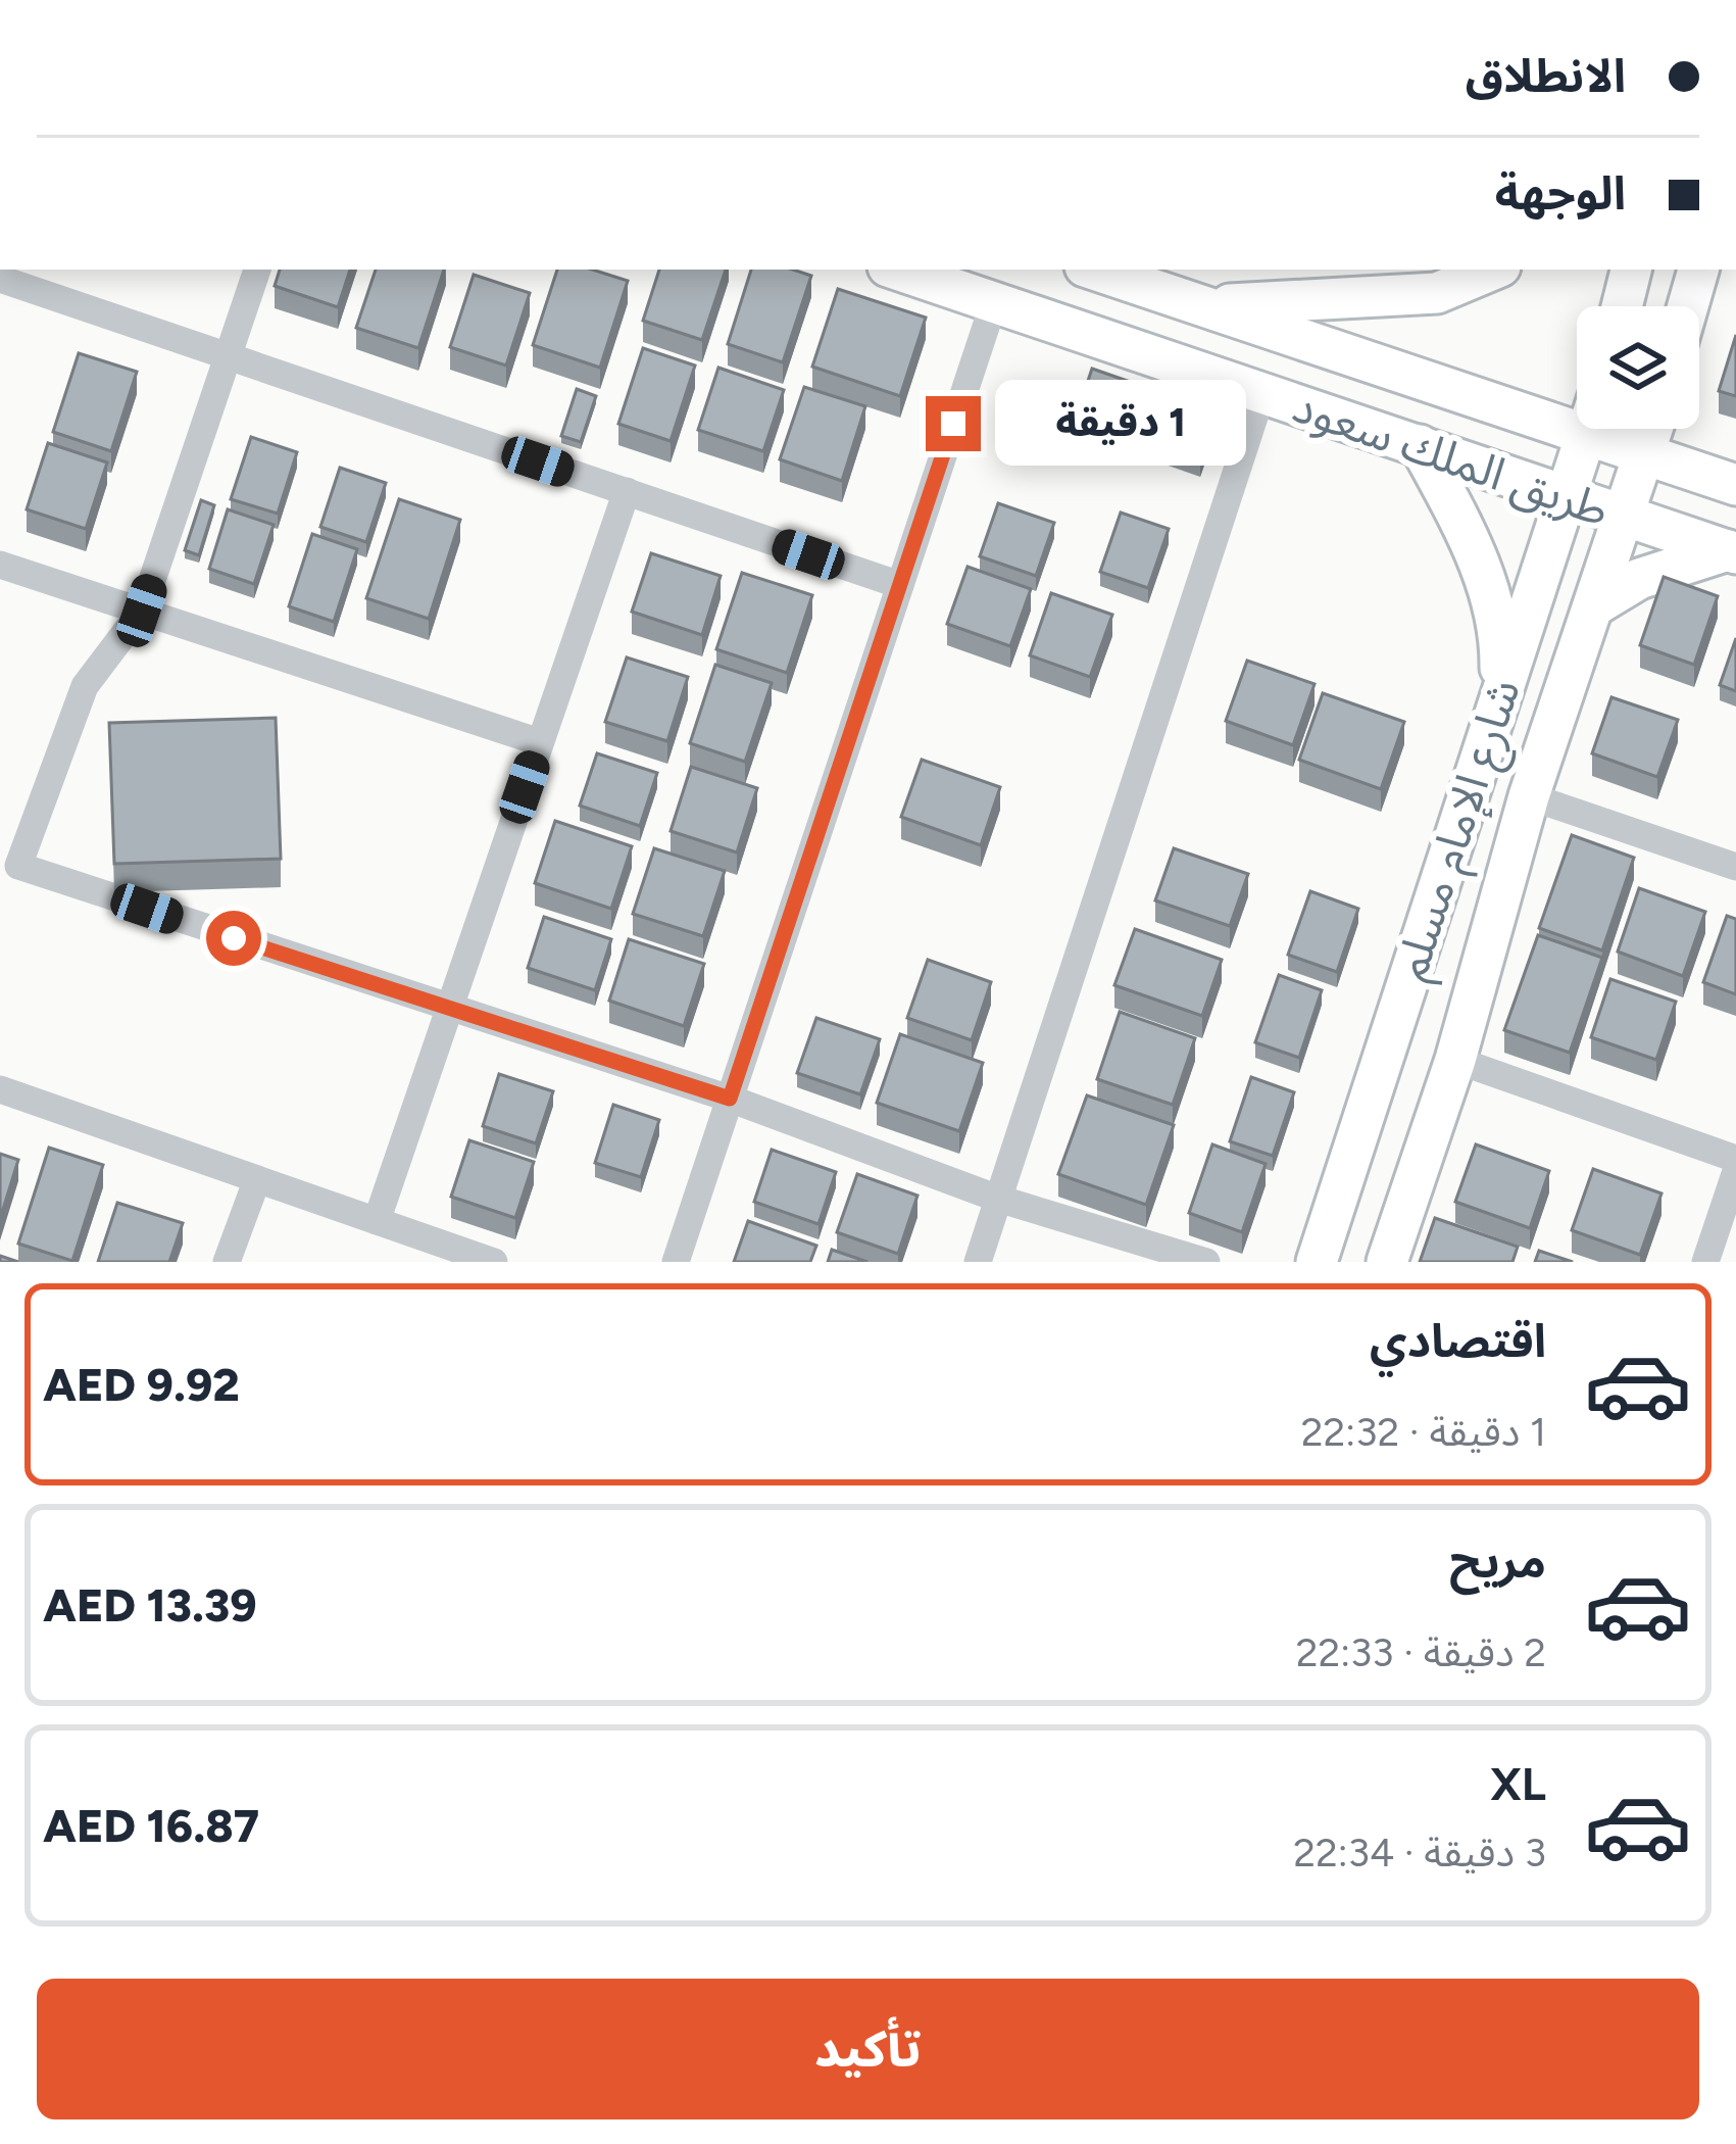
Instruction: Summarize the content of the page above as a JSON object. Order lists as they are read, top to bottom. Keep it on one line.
{"streets":{"main road":["طريق الملك سعود","شارع الإمام مسلم"]},"crossings":[["طريق الملك سعود","شارع الإمام مسلم"]],"page":{"banner":["الانطلاق","الوجهة"],"bubble":"1 دقيقة","list":[{"name":"اقتصادي","note":"1 دقيقة · 22:32","value":"AED 9.92"},{"name":"مريح","note":"2 دقيقة · 22:33","value":"AED 13.39"},{"name":"XL","note":"3 دقيقة · 22:34","value":"AED 16.87"}],"buttons":"تأكيد"}}
